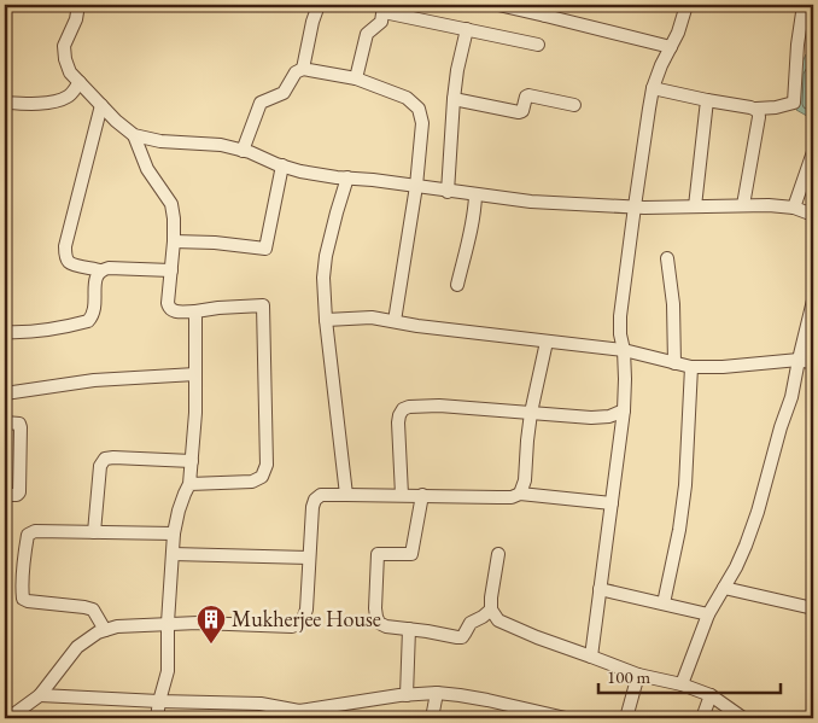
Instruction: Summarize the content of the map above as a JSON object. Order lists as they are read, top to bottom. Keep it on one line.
{"places":{"building":["Mukherjee House"]},"scale_bar":"100 m"}
